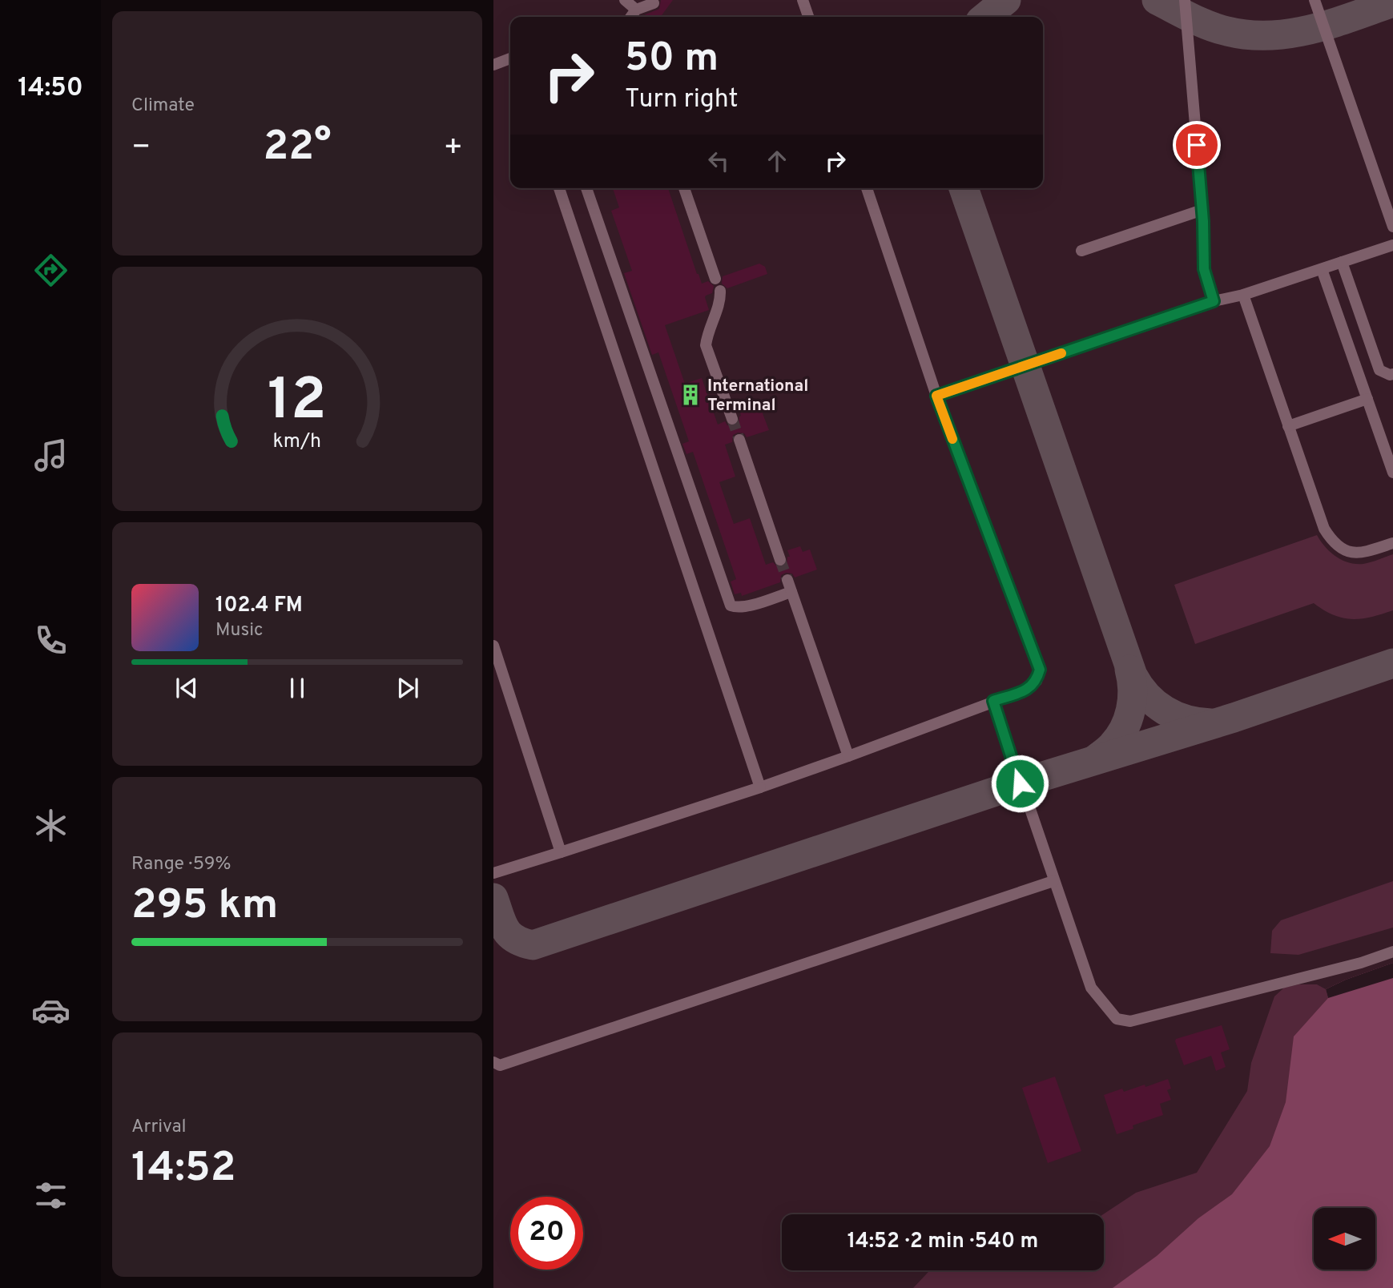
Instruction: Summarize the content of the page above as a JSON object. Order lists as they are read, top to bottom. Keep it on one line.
{"places":{"building":["International Terminal"]},"north":"left","page":{"tabs":"14:50","tile":["Climate",["Range · 59%","295 km"],["Arrival","14:52"]],"turn":["50 m","Turn right"],"heat":["−","22°","+"],"song":["102.4 FM","Music"],"limit":"20","trip":"14:52 · 2 min · 540 m","gauge":["12","km/h"]}}
